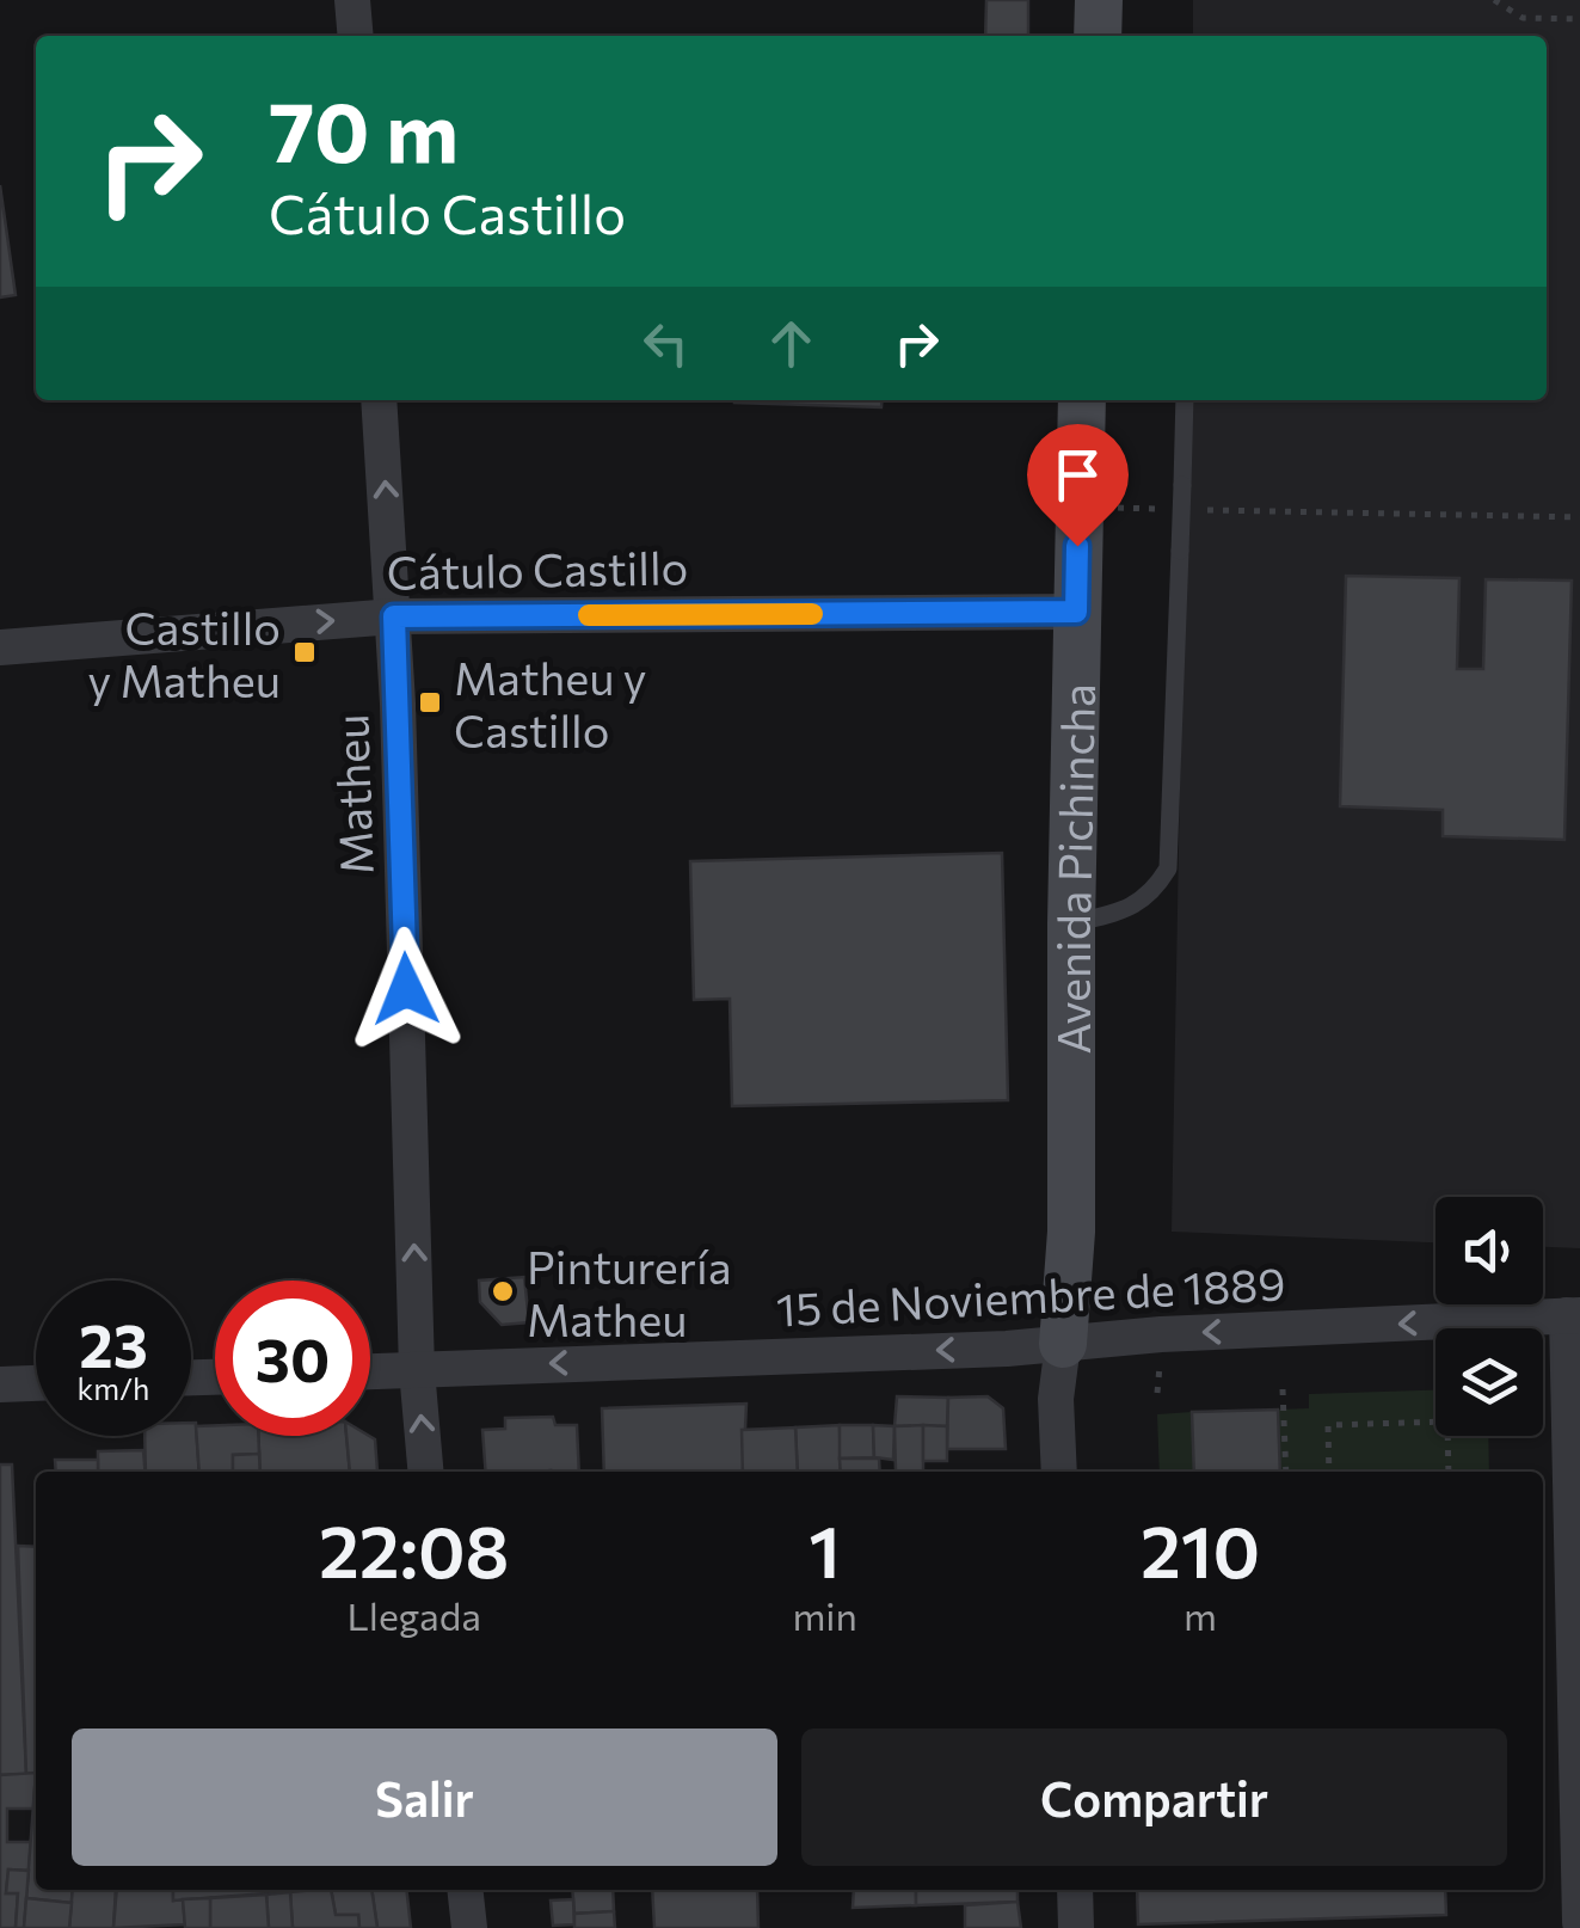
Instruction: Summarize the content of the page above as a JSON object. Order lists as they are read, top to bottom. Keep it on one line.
{"streets":{"street":["Cátulo Castillo","Matheu","Avenida Pichincha","15 de Noviembre de 1889"]},"crossings":[["Cátulo Castillo","Matheu"],["Cátulo Castillo","Avenida Pichincha"],["Matheu","15 de Noviembre de 1889"],["Avenida Pichincha","15 de Noviembre de 1889"]],"one_way":["Cátulo Castillo","Matheu","15 de Noviembre de 1889"],"places":{"transit":["Castillo y Matheu","Matheu y Castillo"],"other":["Pinturería Matheu"]},"page":{"turn":["70 m","Cátulo Castillo"],"speed":"23 km/h","limit":"30","eta":["22:08","Llegada","1","min","210","m"],"buttons":["Salir","Compartir"]}}
